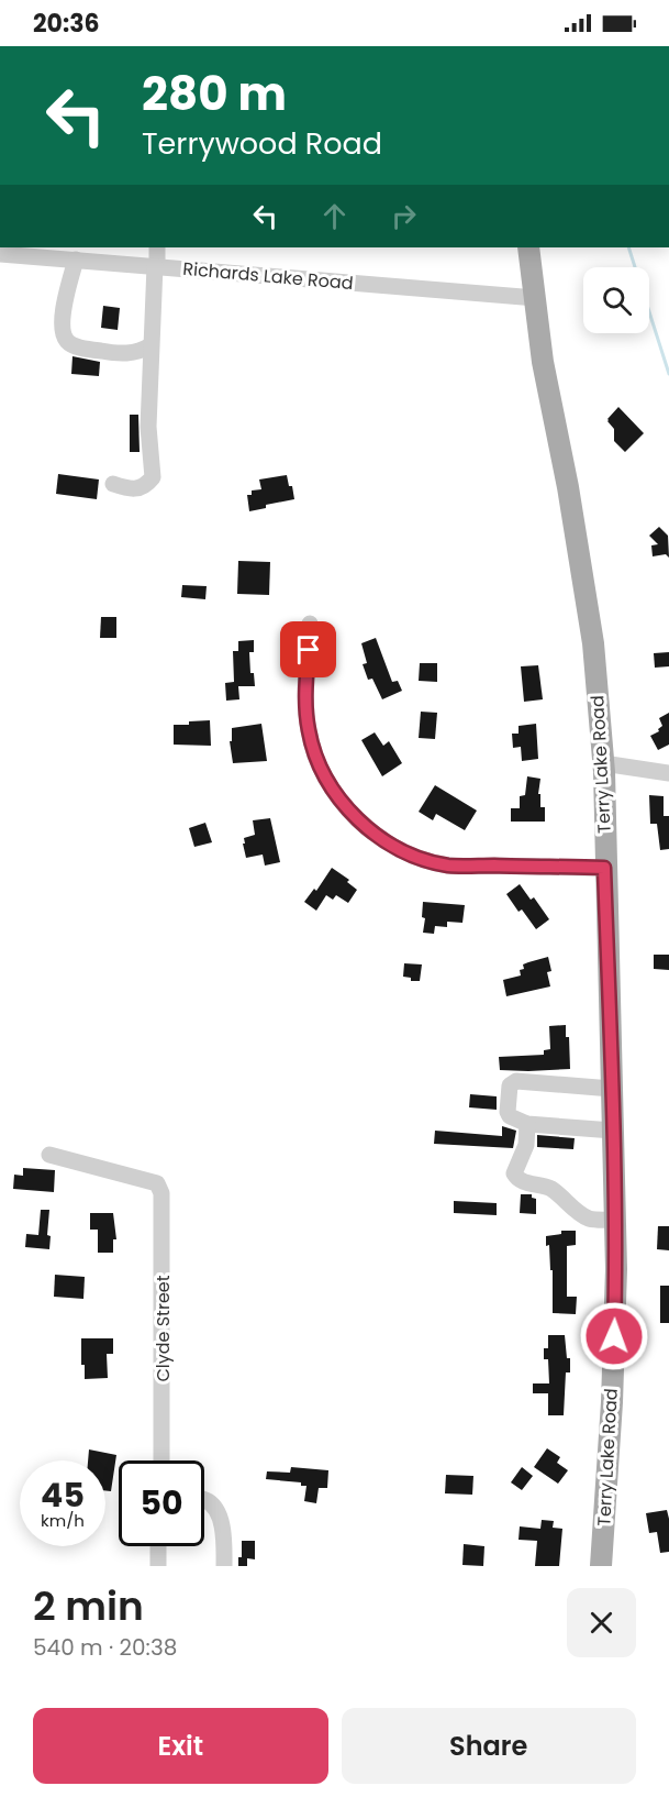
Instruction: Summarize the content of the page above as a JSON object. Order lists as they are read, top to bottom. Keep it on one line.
{"streets":{"main road":["Terry Lake Road"],"street":["Richards Lake Road","Clyde Street"]},"crossings":[["Richards Lake Road","Terry Lake Road"]],"page":{"status":"20:36","turn":["280 m","Terrywood Road"],"speed":"45 km/h","limit":"50","heading":["2 min","540 m · 20:38"],"buttons":["Exit","Share"]}}
